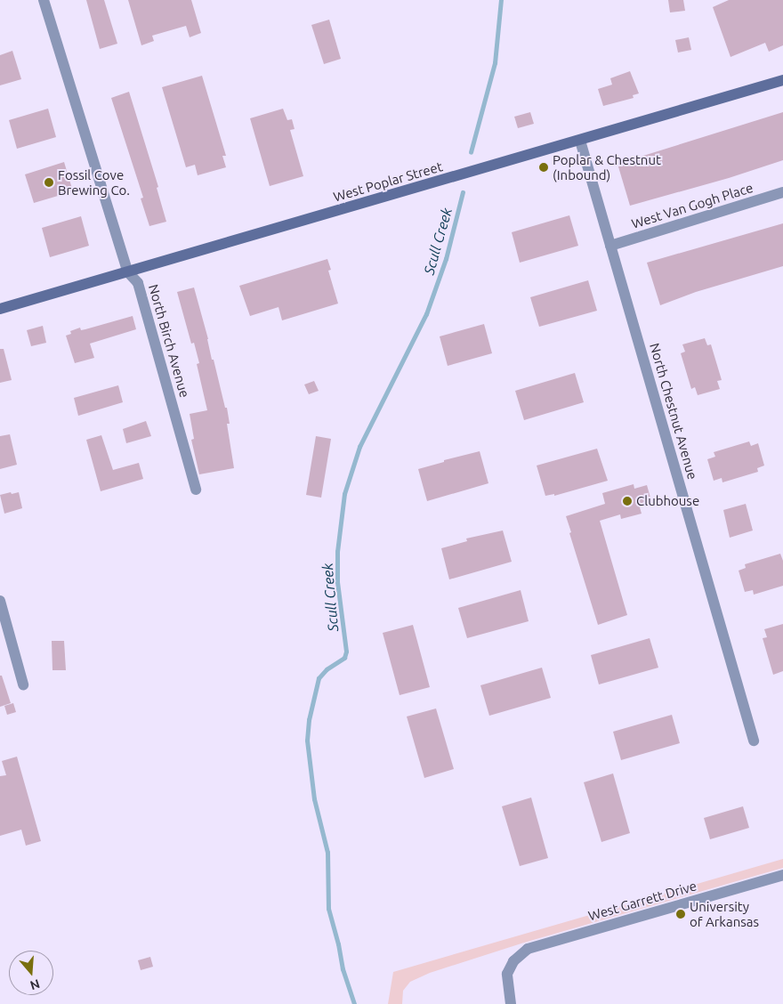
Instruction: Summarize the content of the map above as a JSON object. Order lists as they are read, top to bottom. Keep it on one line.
{"streets":{"street":["West Poplar Street","West Van Gogh Place","North Birch Avenue","North Chestnut Avenue","West Garrett Drive"]},"crossings":[["West Poplar Street","North Birch Avenue"],["West Poplar Street","North Chestnut Avenue"],["West Van Gogh Place","North Chestnut Avenue"]],"water":["Scull Creek"],"places":["Poplar & Chestnut (Inbound)","Fossil Cove Brewing Co.","Clubhouse","University of Arkansas"],"north":"bottom"}
